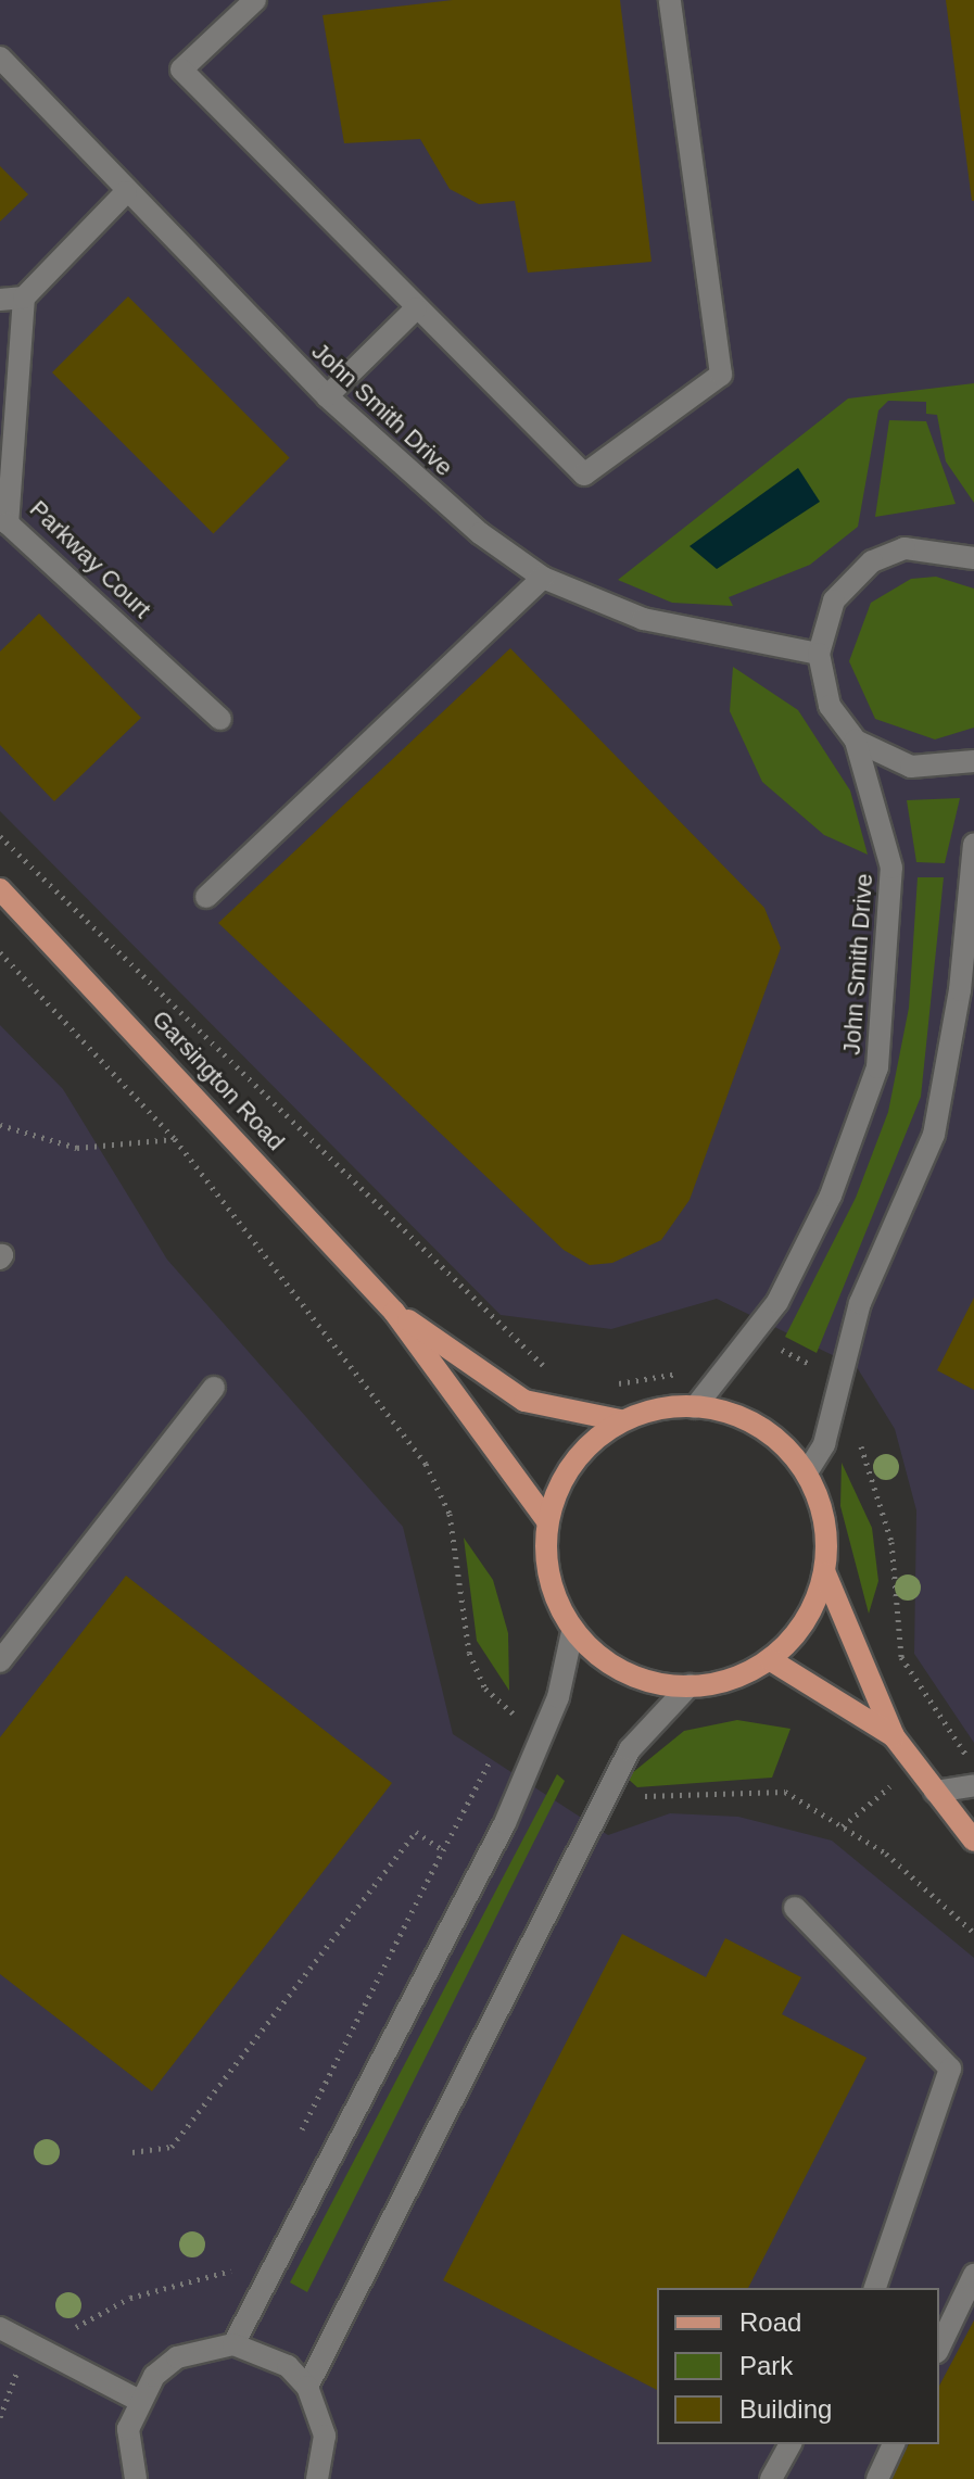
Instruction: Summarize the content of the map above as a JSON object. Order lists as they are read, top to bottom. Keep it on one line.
{"streets":{"main road":["Garsington Road"],"street":["John Smith Drive","Parkway Court"]},"legend":["Road","Park","Building"]}
